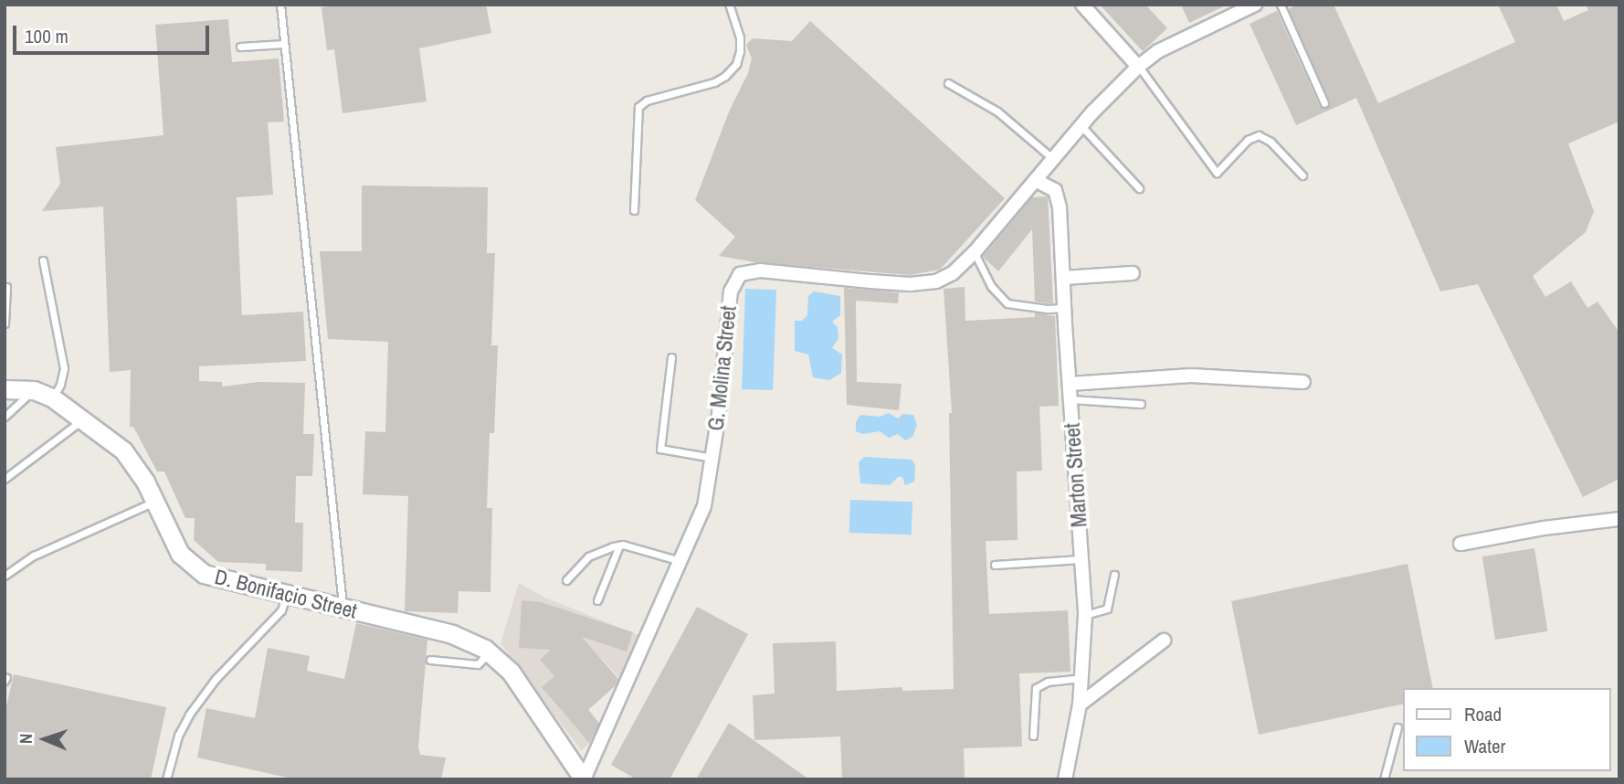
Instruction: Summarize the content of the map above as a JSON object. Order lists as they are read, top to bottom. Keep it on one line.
{"streets":{"main road":["D. Bonifacio Street"],"street":["G. Molina Street","Marton Street"]},"crossings":[["G. Molina Street","Marton Street"],["G. Molina Street","D. Bonifacio Street"]],"legend":["Road","Water"],"scale_bar":"100 m","north":"left"}
